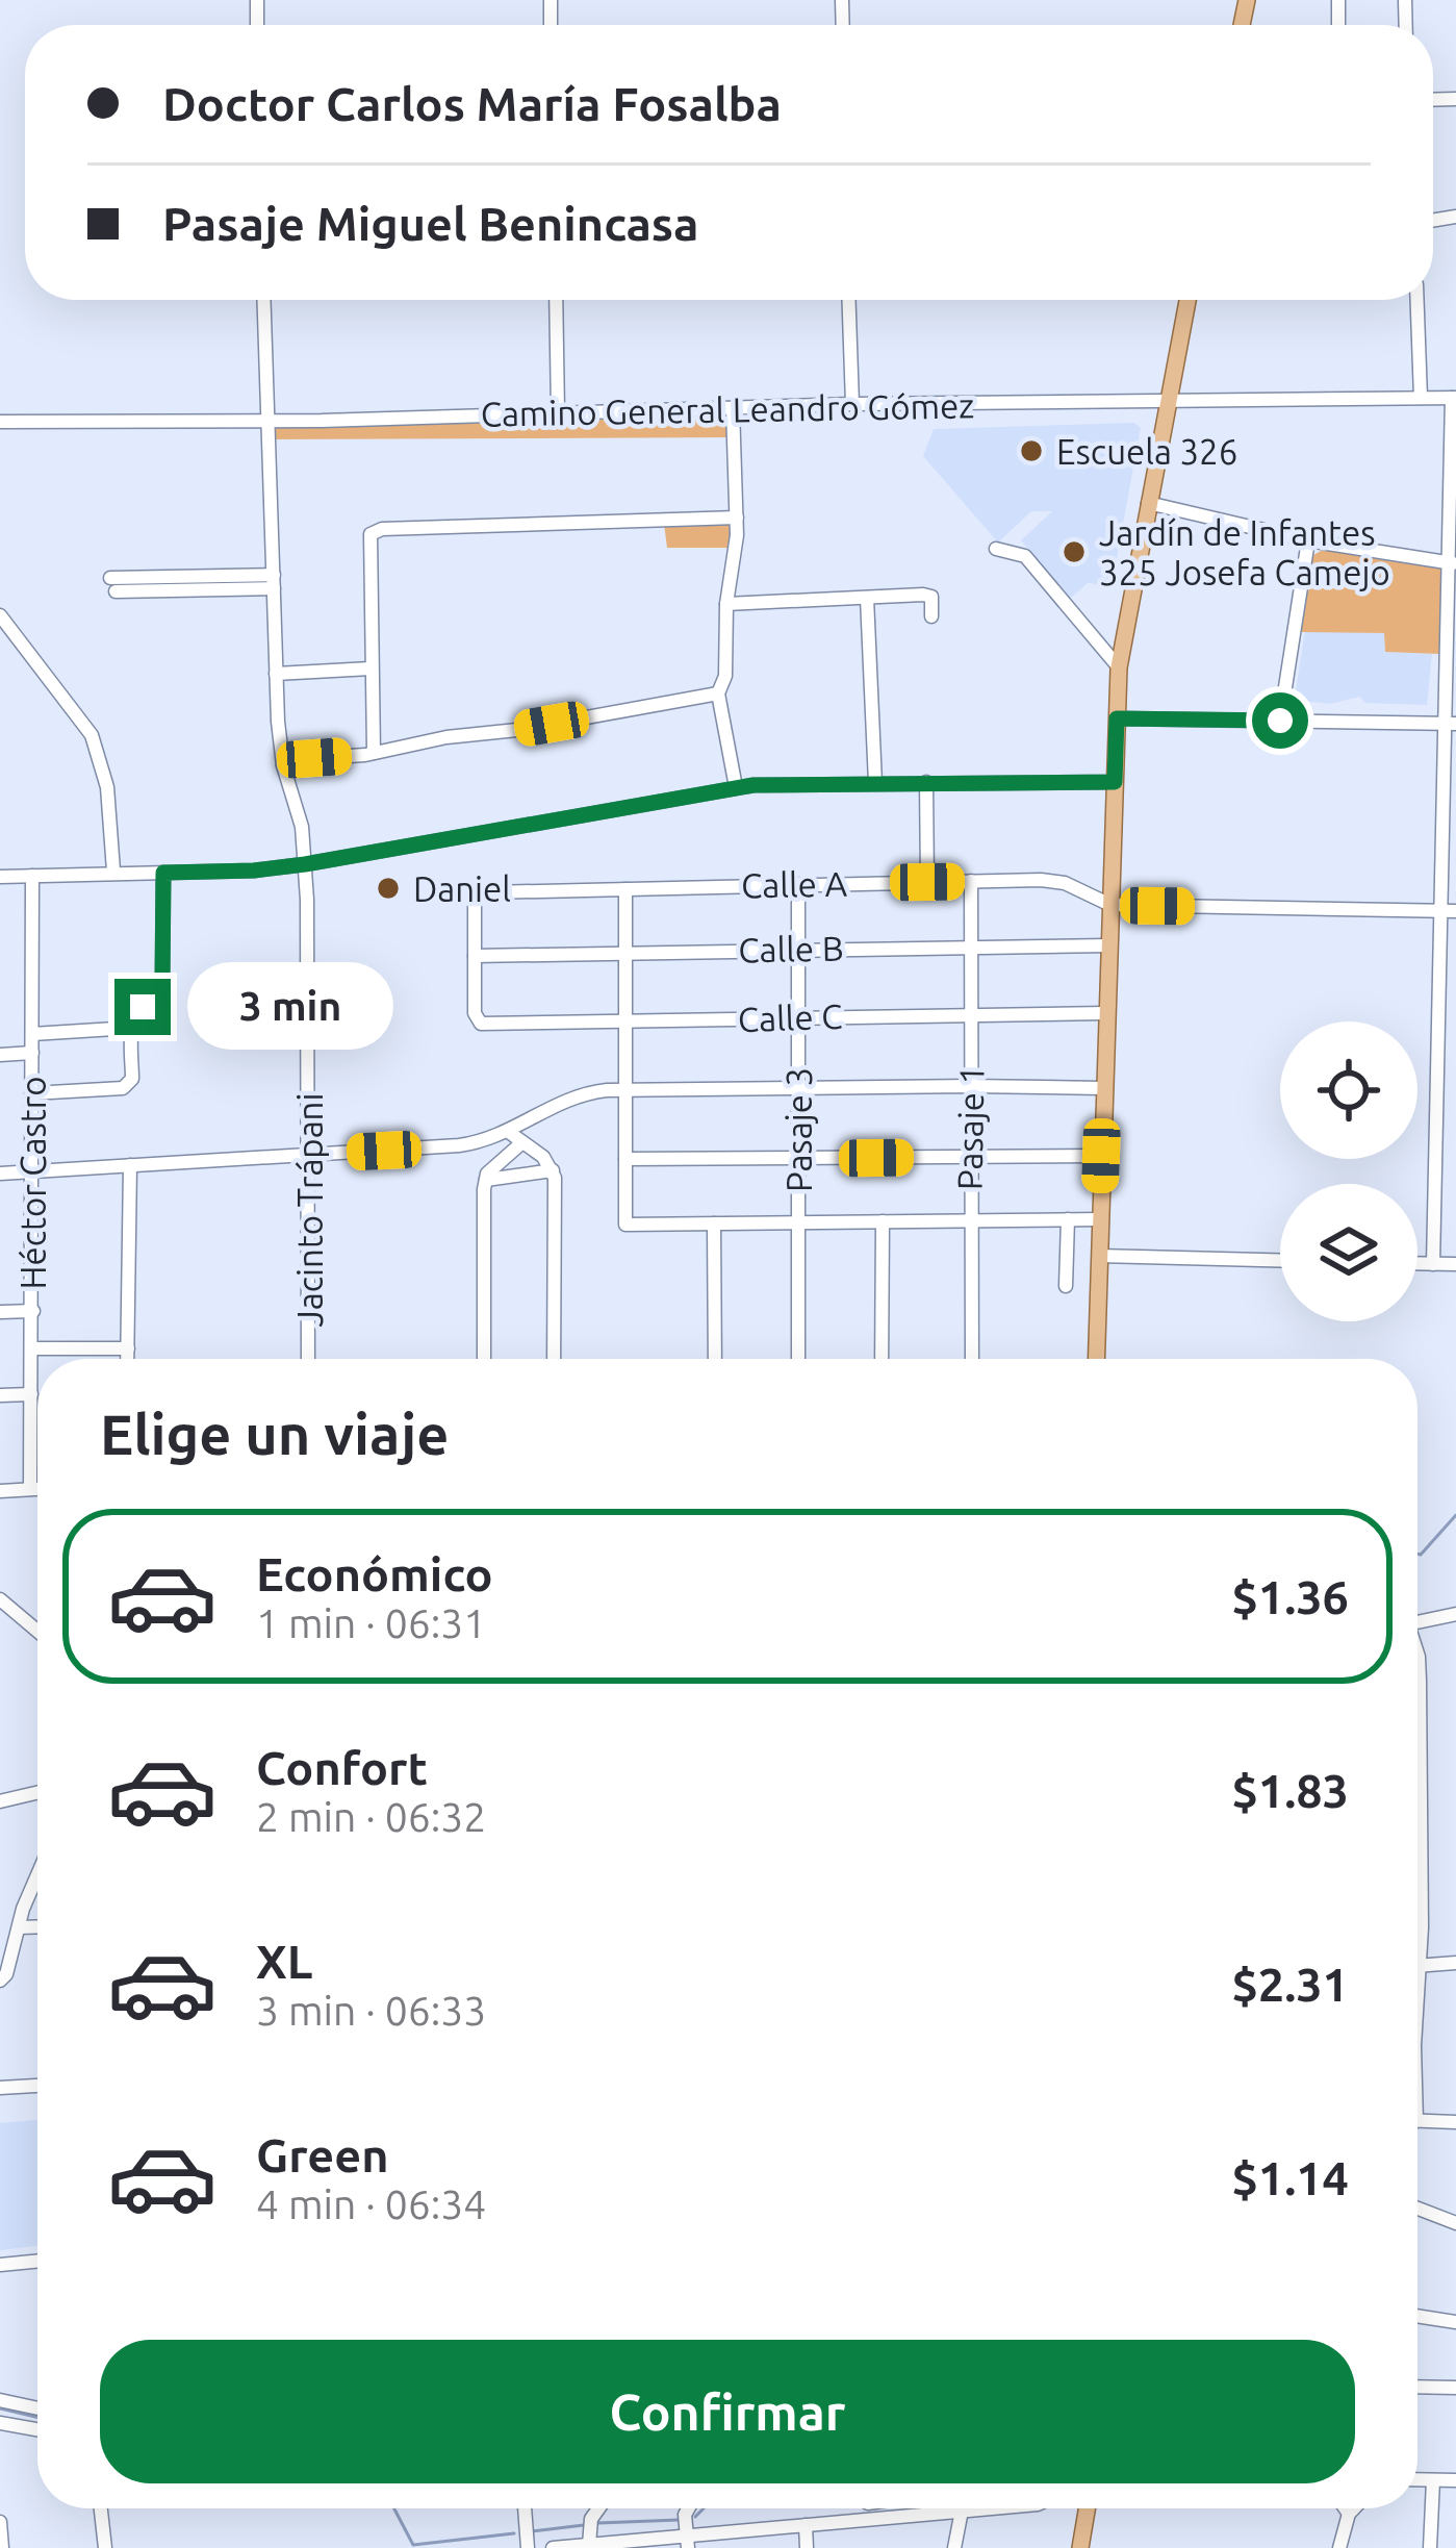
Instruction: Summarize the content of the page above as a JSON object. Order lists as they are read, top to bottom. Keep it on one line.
{"streets":{"street":["Camino General Leandro Gómez","Calle A","Calle B","Calle C","Pasaje 1","Pasaje 3","Héctor Castro","Jacinto Trápani"]},"crossings":[["Camino General Leandro Gómez","Jacinto Trápani"],["Calle A","Calle B"],["Calle A","Calle C"],["Calle A","Pasaje 1"],["Calle A","Pasaje 3"],["Calle B","Calle C"],["Calle B","Pasaje 1"],["Calle B","Pasaje 3"],["Calle C","Pasaje 1"],["Calle C","Pasaje 3"]],"places":["Escuela 326","Jardín de Infantes 325 Josefa Camejo","Daniel"],"page":{"banner":["Doctor Carlos María Fosalba","Pasaje Miguel Benincasa"],"bubble":"3 min","heading":"Elige un viaje","list":[{"name":"Económico","note":"1 min · 06:31","value":"$1.36"},{"name":"Confort","note":"2 min · 06:32","value":"$1.83"},{"name":"XL","note":"3 min · 06:33","value":"$2.31"},{"name":"Green","note":"4 min · 06:34","value":"$1.14"}],"buttons":"Confirmar"}}
